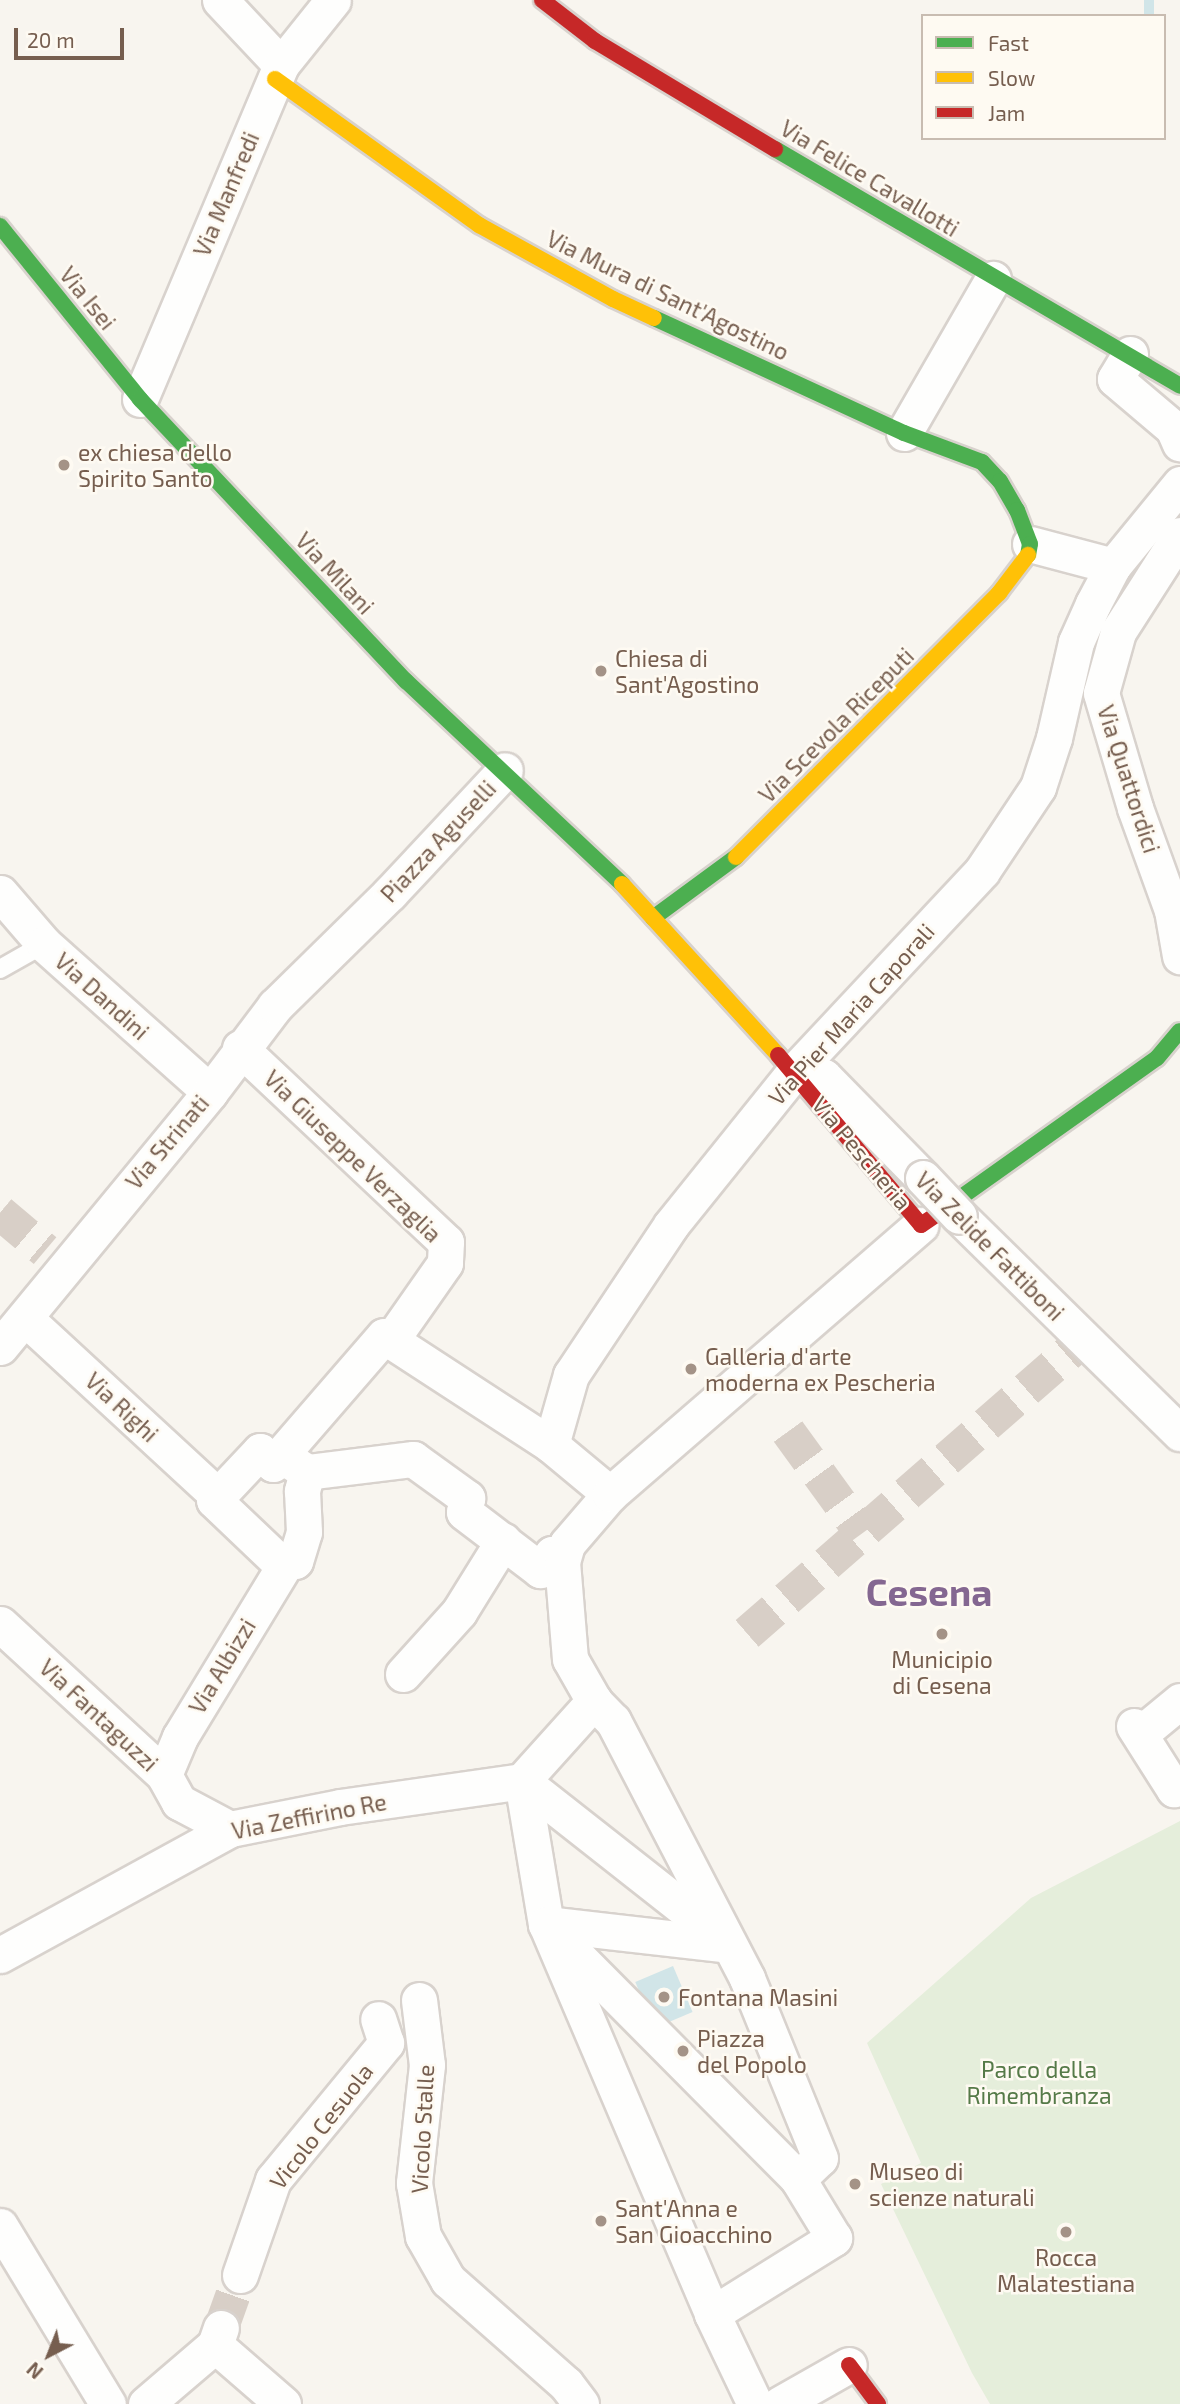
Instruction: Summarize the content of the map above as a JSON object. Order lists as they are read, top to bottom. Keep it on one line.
{"streets":{"street":["Via Felice Cavallotti","Via Manfredi","Via Mura di Sant'Agostino","Via Isei","Via Milani","Via Scevola Riceputi","Via Quattordici","Piazza Aguselli","Via Dandini","Via Pier Maria Caporali","Via Strinati","Via Pescheria","Via Giuseppe Verzaglia","Via Zelide Fattiboni","Via Righi","Via Albizzi","Via Fantaguzzi","Via Zeffirino Re","Vicolo Cesuola","Vicolo Stalle"]},"crossings":[["Via Manfredi","Via Mura di Sant'Agostino"],["Via Manfredi","Via Isei"],["Via Manfredi","Via Milani"],["Via Mura di Sant'Agostino","Via Scevola Riceputi"],["Via Isei","Via Milani"],["Via Milani","Piazza Aguselli"],["Via Scevola Riceputi","Piazza Aguselli"],["Via Scevola Riceputi","Via Pescheria"],["Piazza Aguselli","Via Strinati"],["Piazza Aguselli","Via Pescheria"],["Via Dandini","Via Strinati"],["Via Pier Maria Caporali","Via Pescheria"],["Via Pier Maria Caporali","Via Zelide Fattiboni"],["Via Strinati","Via Giuseppe Verzaglia"],["Via Strinati","Via Righi"],["Via Pescheria","Via Zelide Fattiboni"],["Via Righi","Via Albizzi"],["Via Albizzi","Via Fantaguzzi"],["Via Fantaguzzi","Via Zeffirino Re"]],"districts":["Cesena"],"parks":["Parco della Rimembranza"],"places":["ex chiesa dello Spirito Santo","Chiesa di Sant'Agostino","Galleria d'arte moderna ex Pescheria","Municipio di Cesena","Fontana Masini","Piazza del Popolo","Museo di scienze naturali","Sant'Anna e San Gioacchino","Rocca Malatestiana"],"legend":["Fast","Slow","Jam"],"scale_bar":"20 m","north":"bottom left"}
